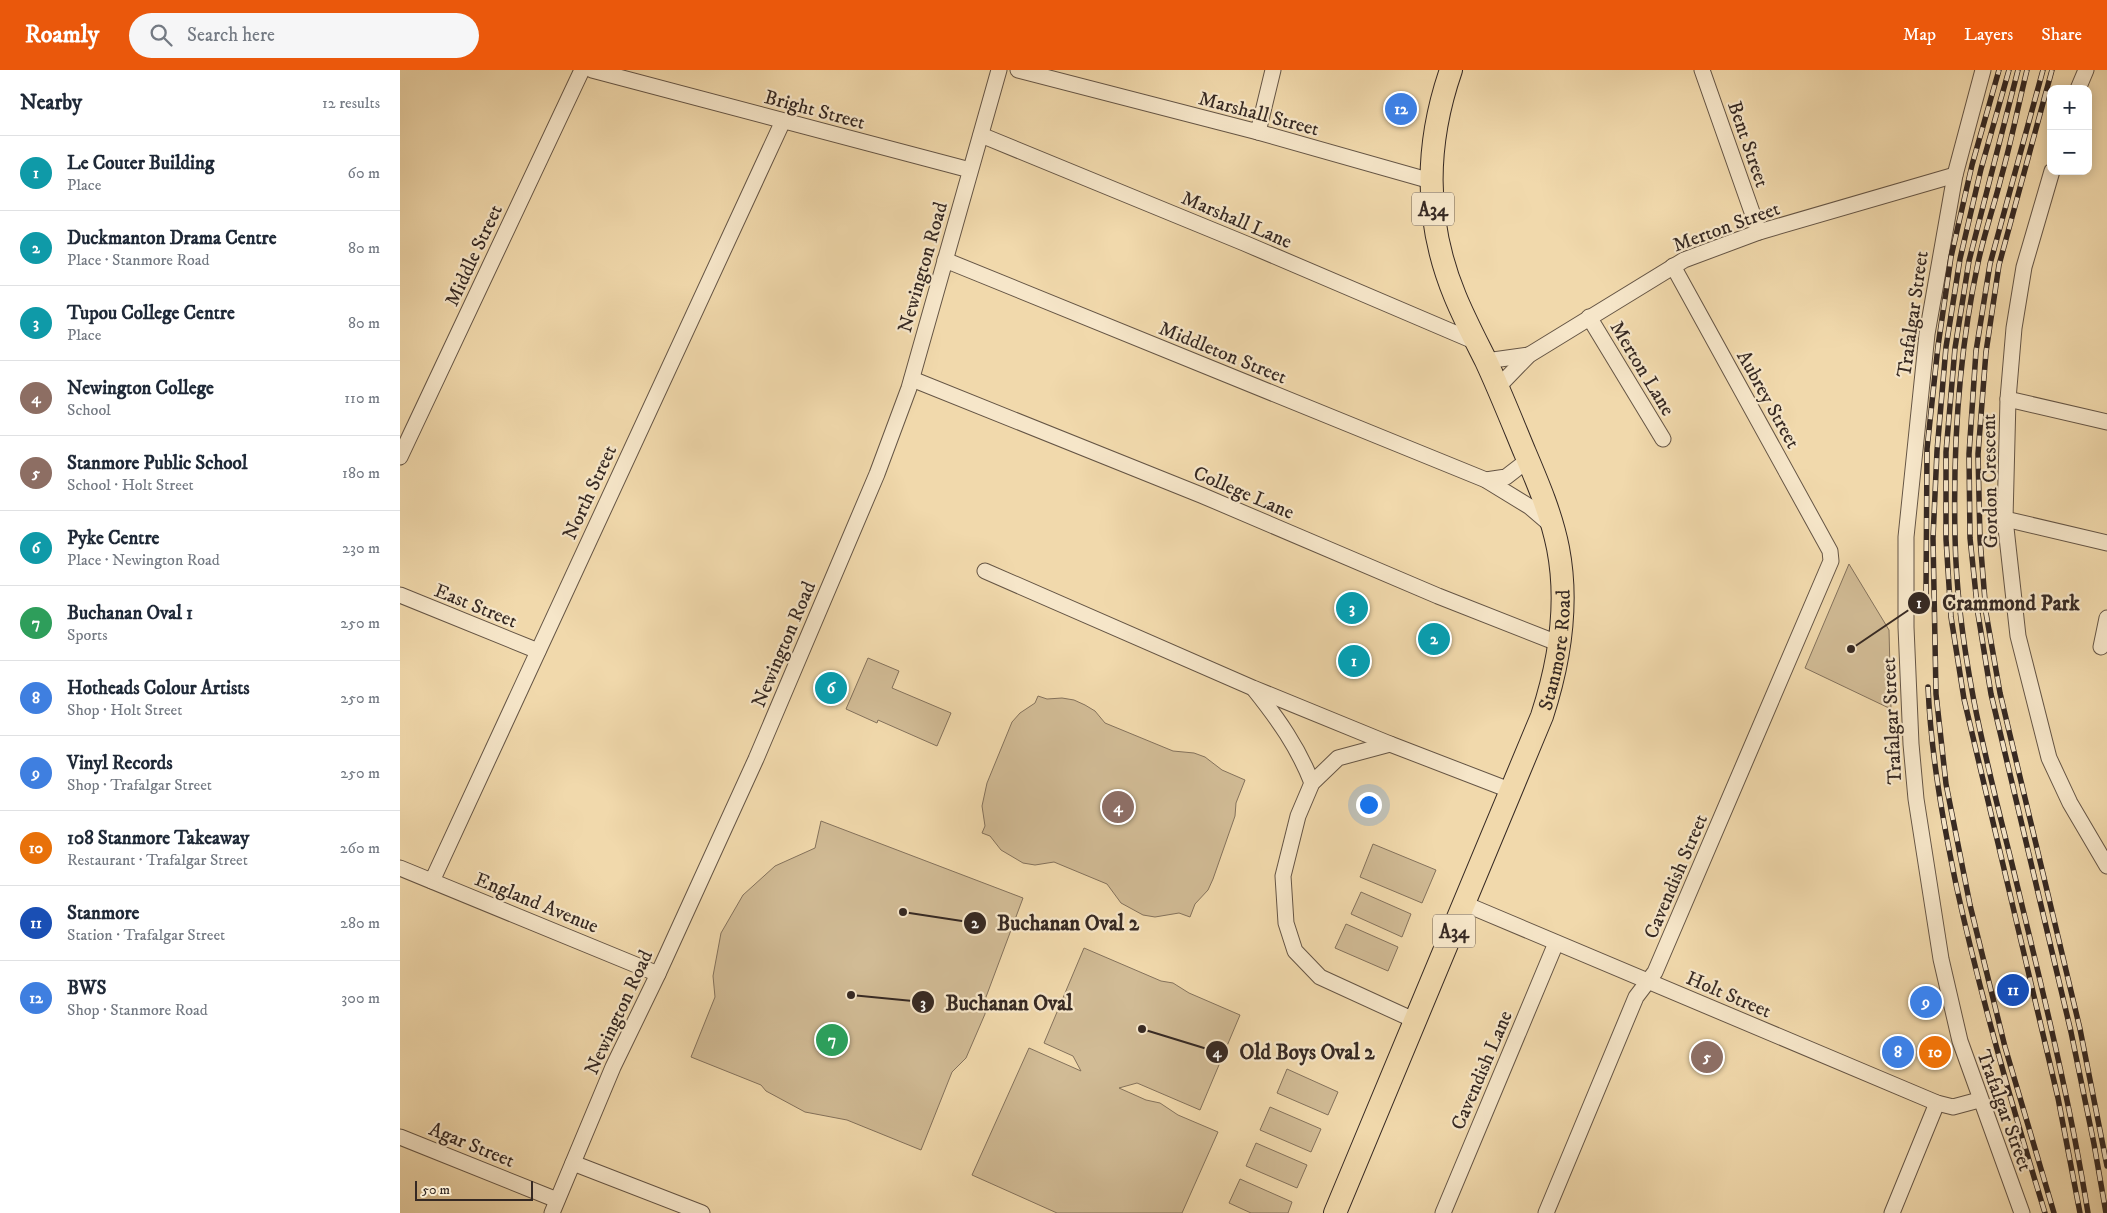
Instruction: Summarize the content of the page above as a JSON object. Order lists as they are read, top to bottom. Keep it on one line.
{"streets":{"highway":["A34","Stanmore Road"],"street":["Bright Street","Marshall Street","Bent Street","Marshall Lane","Merton Street","Middle Street","Newington Road","Trafalgar Street","Middleton Street","Merton Lane","Aubrey Street","Gordon Crescent","North Street","College Lane","East Street","Cavendish Street","England Avenue","Holt Street","Cavendish Lane","Agar Street"]},"crossings":[["Bright Street","Newington Road"],["Bright Street","North Street"],["Marshall Street","Stanmore Road"],["Bent Street","Merton Street"],["Marshall Lane","Merton Street"],["Marshall Lane","Newington Road"],["Marshall Lane","Stanmore Road"],["Merton Street","Trafalgar Street"],["Merton Street","Merton Lane"],["Merton Street","Aubrey Street"],["Merton Street","Stanmore Road"],["Newington Road","Middleton Street"],["Newington Road","College Lane"],["Newington Road","England Avenue"],["Newington Road","Agar Street"],["Trafalgar Street","Holt Street"],["Middleton Street","Stanmore Road"],["Aubrey Street","Cavendish Street"],["North Street","East Street"],["North Street","England Avenue"],["College Lane","Stanmore Road"],["Stanmore Road","Holt Street"],["Cavendish Street","Holt Street"],["Holt Street","Cavendish Lane"]],"places":["Crammond Park","Buchanan Oval 2","Buchanan Oval","Old Boys Oval 2"],"scale_bar":"50 m","page":{"header":"Roamly","search":"Search here","nav":["Map","Layers","Share"],"heading":["Nearby","12 results"],"map_buttons":["+","−"],"pins":["12","3","2","1","6","4","11","9","7","8","10","5"],"list":[{"mark":"1","name":"Le Couter Building","note":"Place","value":"60 m"},{"mark":"2","name":"Duckmanton Drama Centre","note":"Place · Stanmore Road","value":"80 m"},{"mark":"3","name":"Tupou College Centre","note":"Place","value":"80 m"},{"mark":"4","name":"Newington College","note":"School","value":"110 m"},{"mark":"5","name":"Stanmore Public School","note":"School · Holt Street","value":"180 m"},{"mark":"6","name":"Pyke Centre","note":"Place · Newington Road","value":"230 m"},{"mark":"7","name":"Buchanan Oval 1","note":"Sports","value":"250 m"},{"mark":"8","name":"Hotheads Colour Artists","note":"Shop · Holt Street","value":"250 m"},{"mark":"9","name":"Vinyl Records","note":"Shop · Trafalgar Street","value":"250 m"},{"mark":"10","name":"108 Stanmore Takeaway","note":"Restaurant · Trafalgar Street","value":"260 m"},{"mark":"11","name":"Stanmore","note":"Station · Trafalgar Street","value":"280 m"},{"mark":"12","name":"BWS","note":"Shop · Stanmore Road","value":"300 m"}],"scale":"50 m"}}
